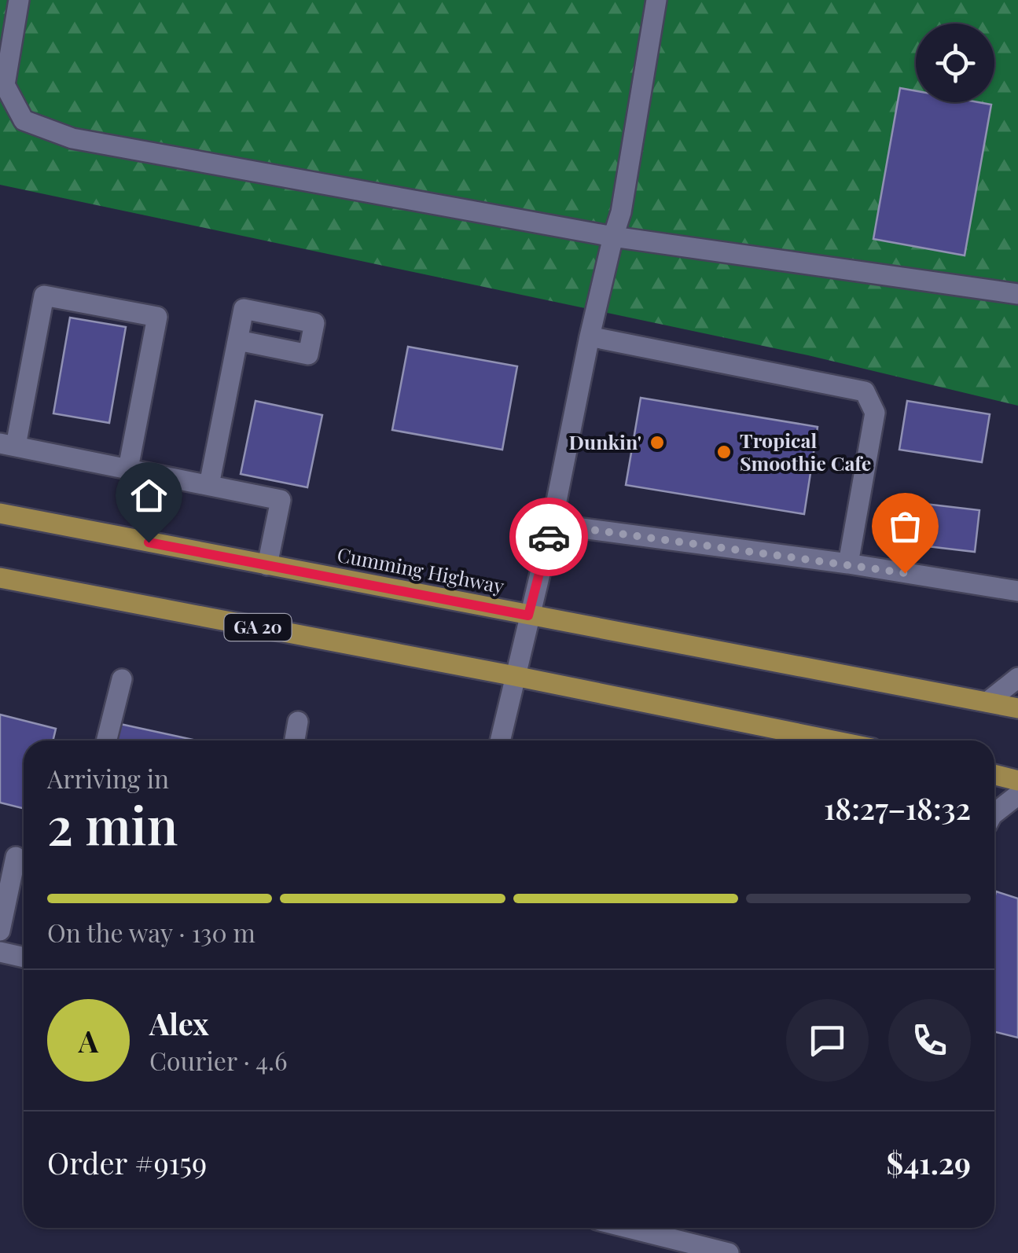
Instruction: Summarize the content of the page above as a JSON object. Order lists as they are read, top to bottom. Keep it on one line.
{"streets":{"main road":["Cumming Highway","GA 20"]},"places":["Dunkin'","Tropical Smoothie Cafe"],"page":{"heading":["2 min","Arriving in","18:27–18:32"],"panel":["Alex","Courier · 4.6","Order #9159","$41.29"],"bar":"On the way · 130 m","round":"A"}}
